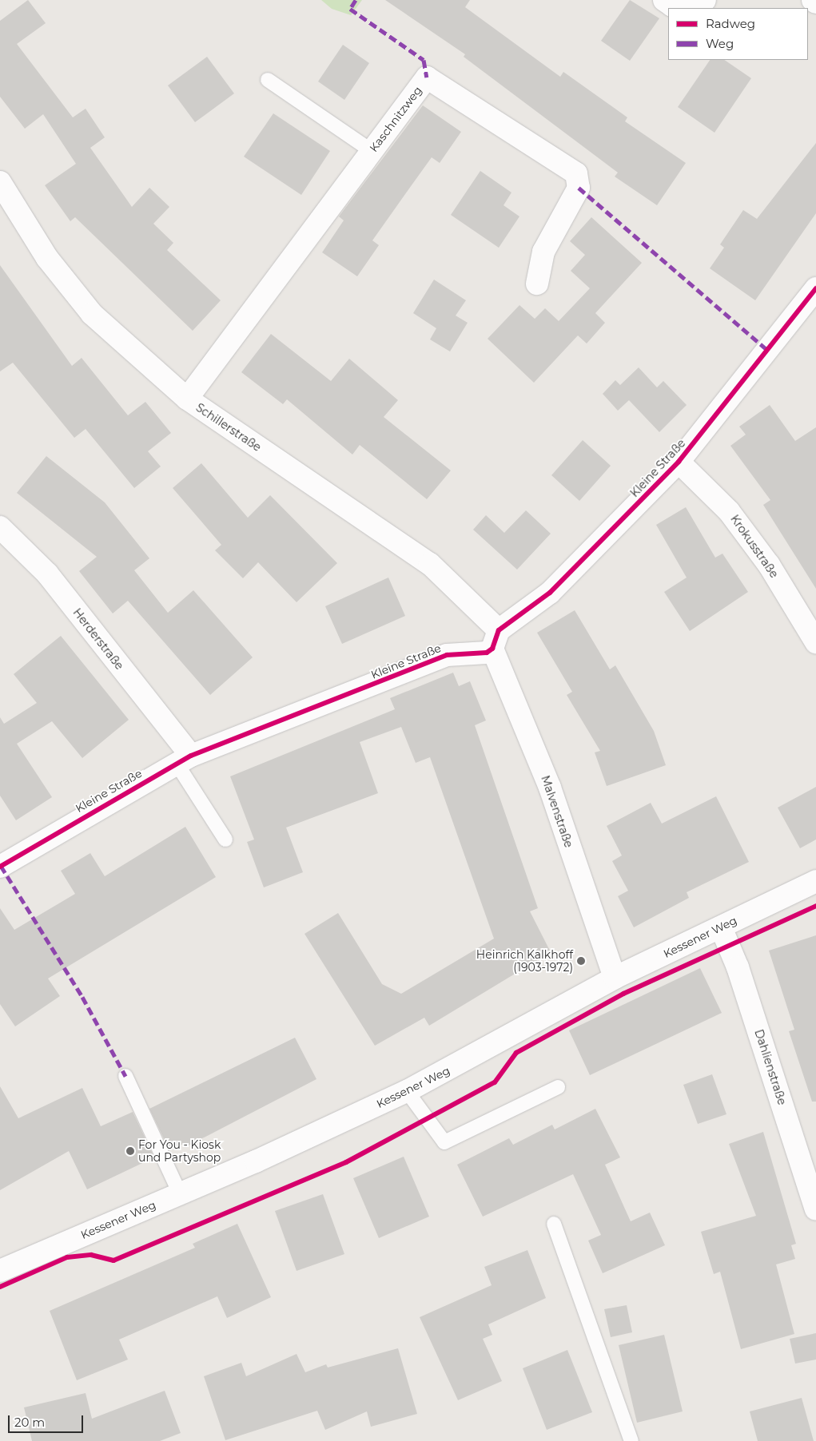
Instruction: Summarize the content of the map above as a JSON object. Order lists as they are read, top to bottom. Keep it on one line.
{"streets":{"street":["Kaschnitzweg","Schillerstraße","Kleine Straße","Krokusstraße","Herderstraße","Malvenstraße","Kessener Weg","Dahlienstraße"]},"crossings":[["Kaschnitzweg","Schillerstraße"],["Schillerstraße","Kleine Straße"],["Schillerstraße","Malvenstraße"],["Kleine Straße","Krokusstraße"],["Kleine Straße","Herderstraße"],["Kleine Straße","Malvenstraße"],["Malvenstraße","Kessener Weg"],["Kessener Weg","Dahlienstraße"]],"places":["Heinrich Kalkhoff (1903-1972)","For You - Kiosk und Partyshop"],"legend":["Radweg","Weg"],"scale_bar":"20 m"}
